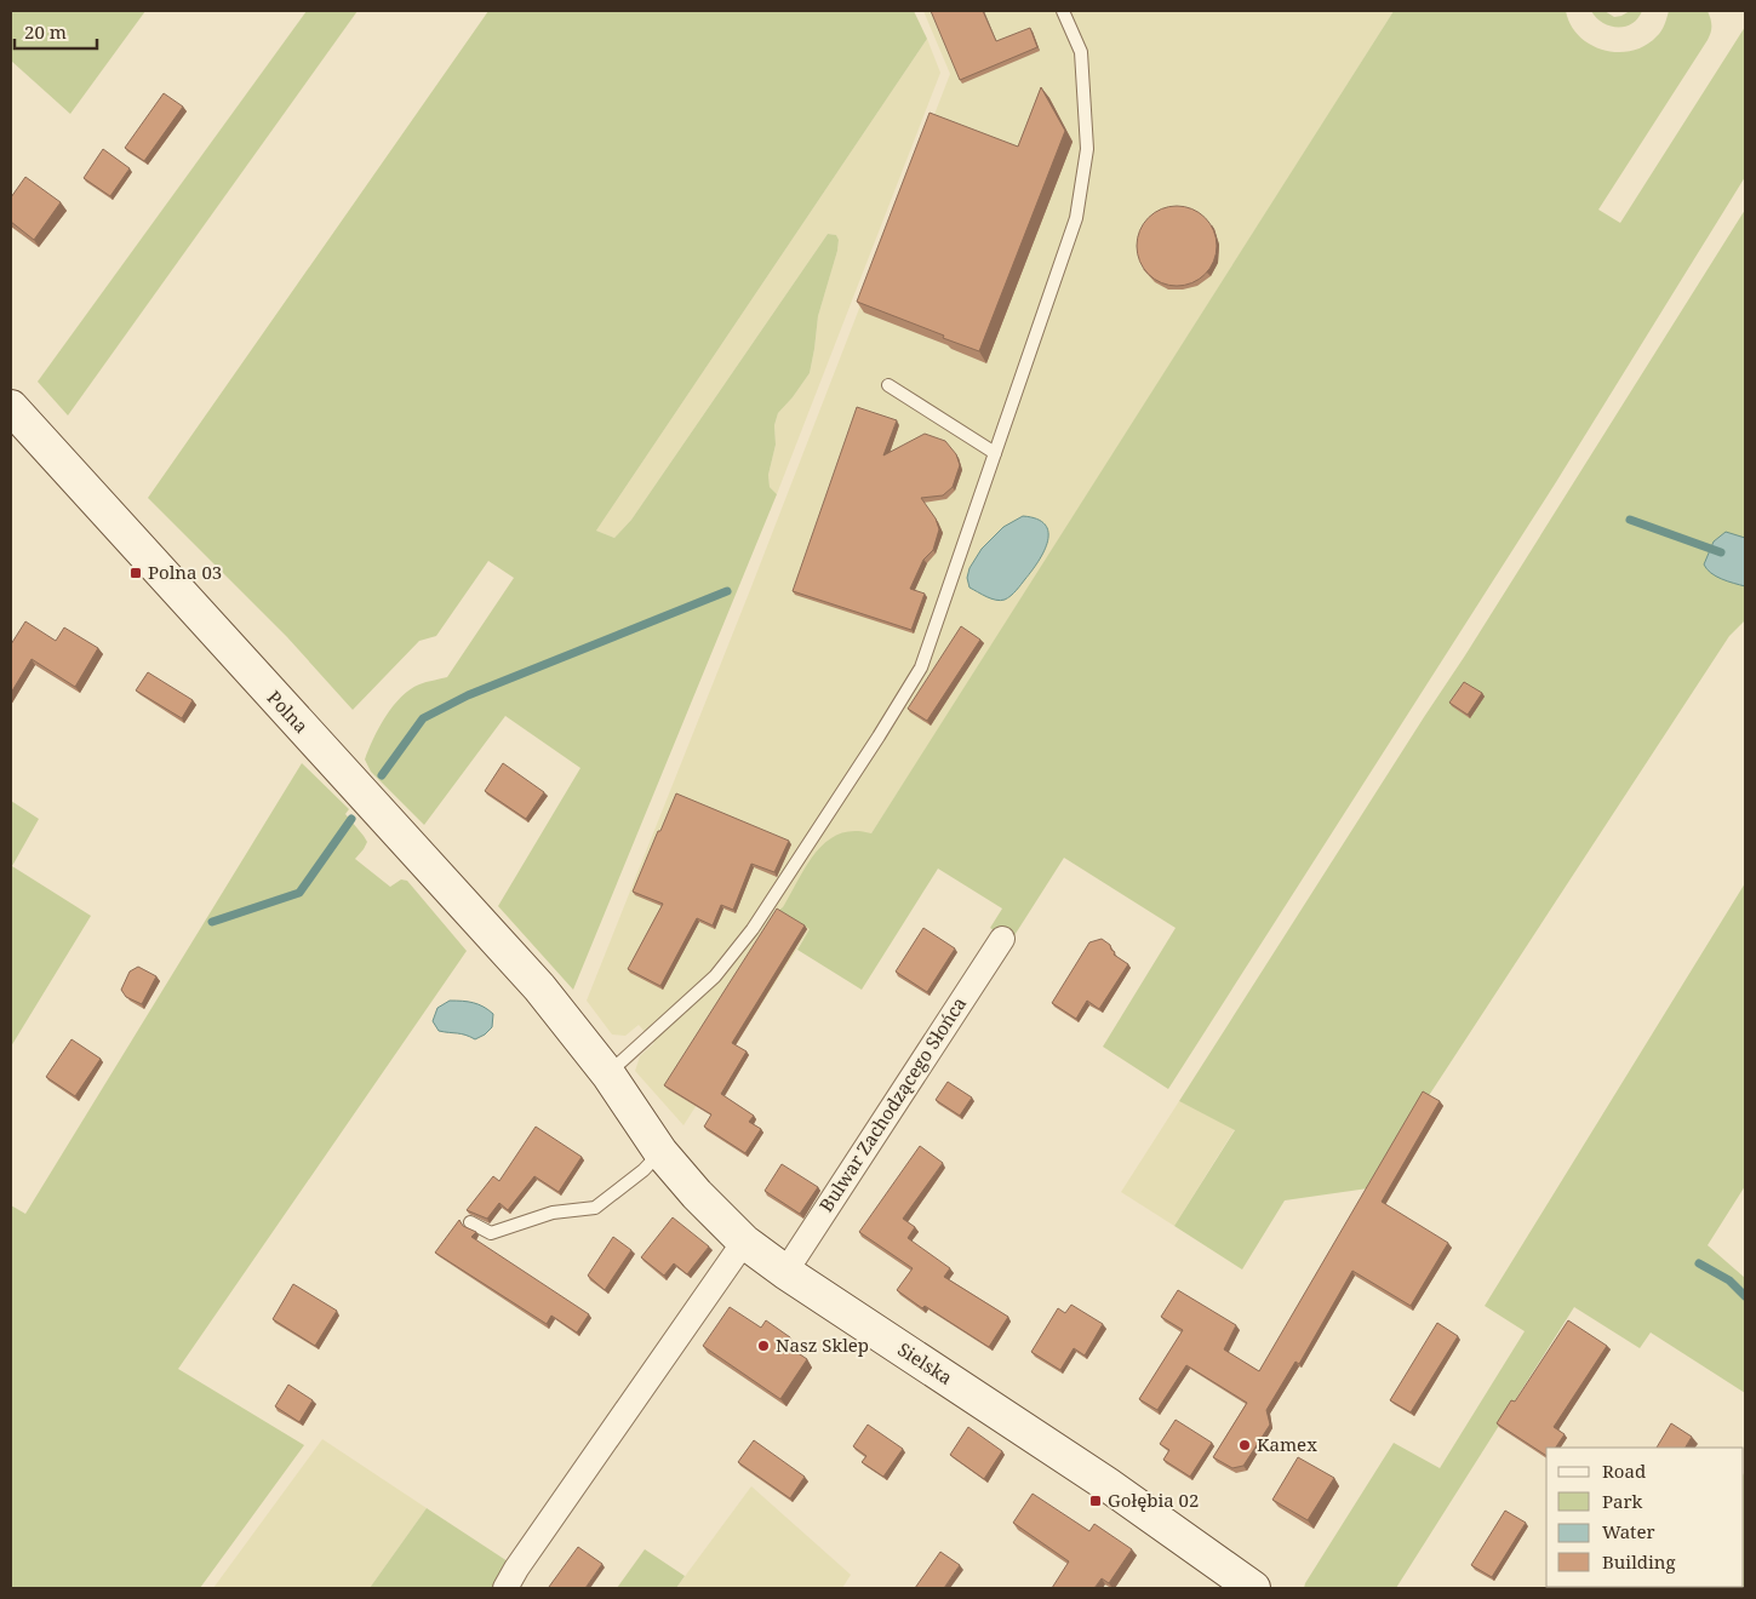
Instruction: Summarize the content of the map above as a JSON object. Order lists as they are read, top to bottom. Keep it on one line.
{"streets":{"street":["Polna","Bulwar Zachodzącego Słońca","Sielska"]},"crossings":[["Polna","Sielska"],["Bulwar Zachodzącego Słońca","Sielska"]],"places":{"transit":["Polna 03","Gołębia 02"],"other":["Nasz Sklep","Kamex"]},"legend":["Road","Park","Water","Building"],"scale_bar":"20 m"}
